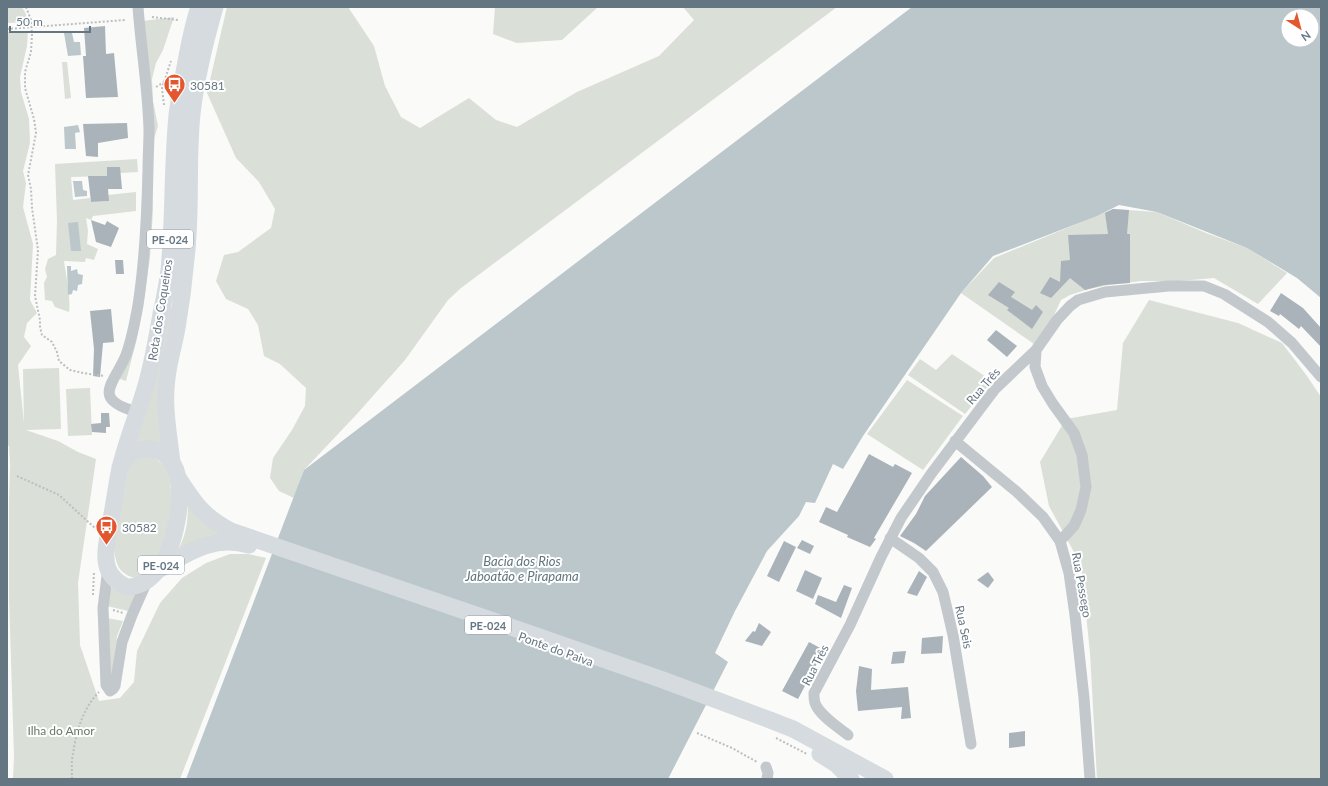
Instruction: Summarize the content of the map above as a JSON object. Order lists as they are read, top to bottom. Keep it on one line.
{"streets":{"main road":["PE-024","Rota dos Coqueiros","Ponte do Paiva"],"street":["Rua Três","Rua Pessego","Rua Seis"]},"crossings":[["PE-024","Rota dos Coqueiros"],["PE-024","Ponte do Paiva"],["Rota dos Coqueiros","Ponte do Paiva"],["Rua Três","Rua Pessego"],["Rua Três","Rua Seis"]],"water":["Bacia dos Rios Jaboatão e Pirapama"],"parks":["Ilha do Amor"],"places":{"bus stop":["30581","30582"]},"scale_bar":"50 m","north":"bottom right"}
